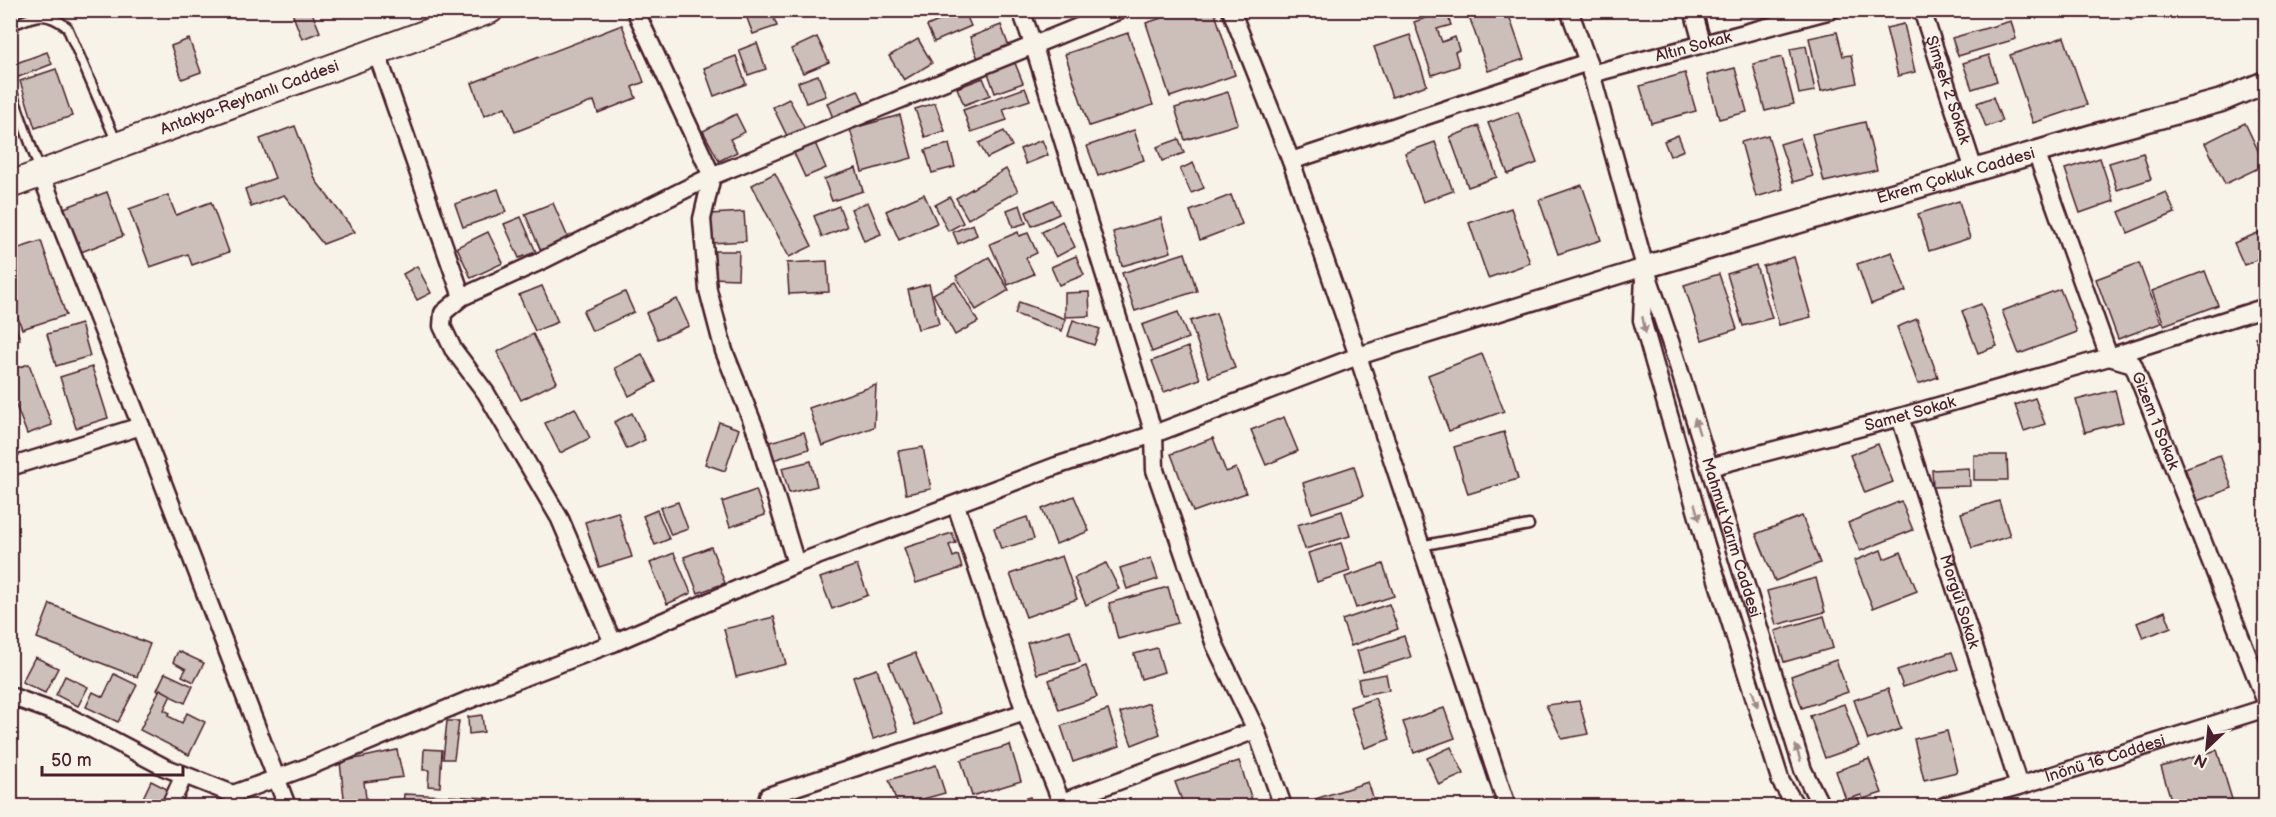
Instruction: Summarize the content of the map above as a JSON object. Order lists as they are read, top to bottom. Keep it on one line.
{"streets":{"main road":["Antakya-Reyhanlı Caddesi"],"street":["Altın Sokak","Şimşek 2 Sokak","Ekrem Çokluk Caddesi","Samet Sokak","Gizem 1 Sokak","Mahmut Yarım Caddesi","Morgül Sokak","İnönü 16 Caddesi"]},"crossings":[["Altın Sokak","Mahmut Yarım Caddesi"],["Şimşek 2 Sokak","Ekrem Çokluk Caddesi"],["Ekrem Çokluk Caddesi","Mahmut Yarım Caddesi"],["Samet Sokak","Gizem 1 Sokak"],["Samet Sokak","Mahmut Yarım Caddesi"],["Samet Sokak","Morgül Sokak"],["Morgül Sokak","İnönü 16 Caddesi"]],"scale_bar":"50 m","north":"bottom left"}
